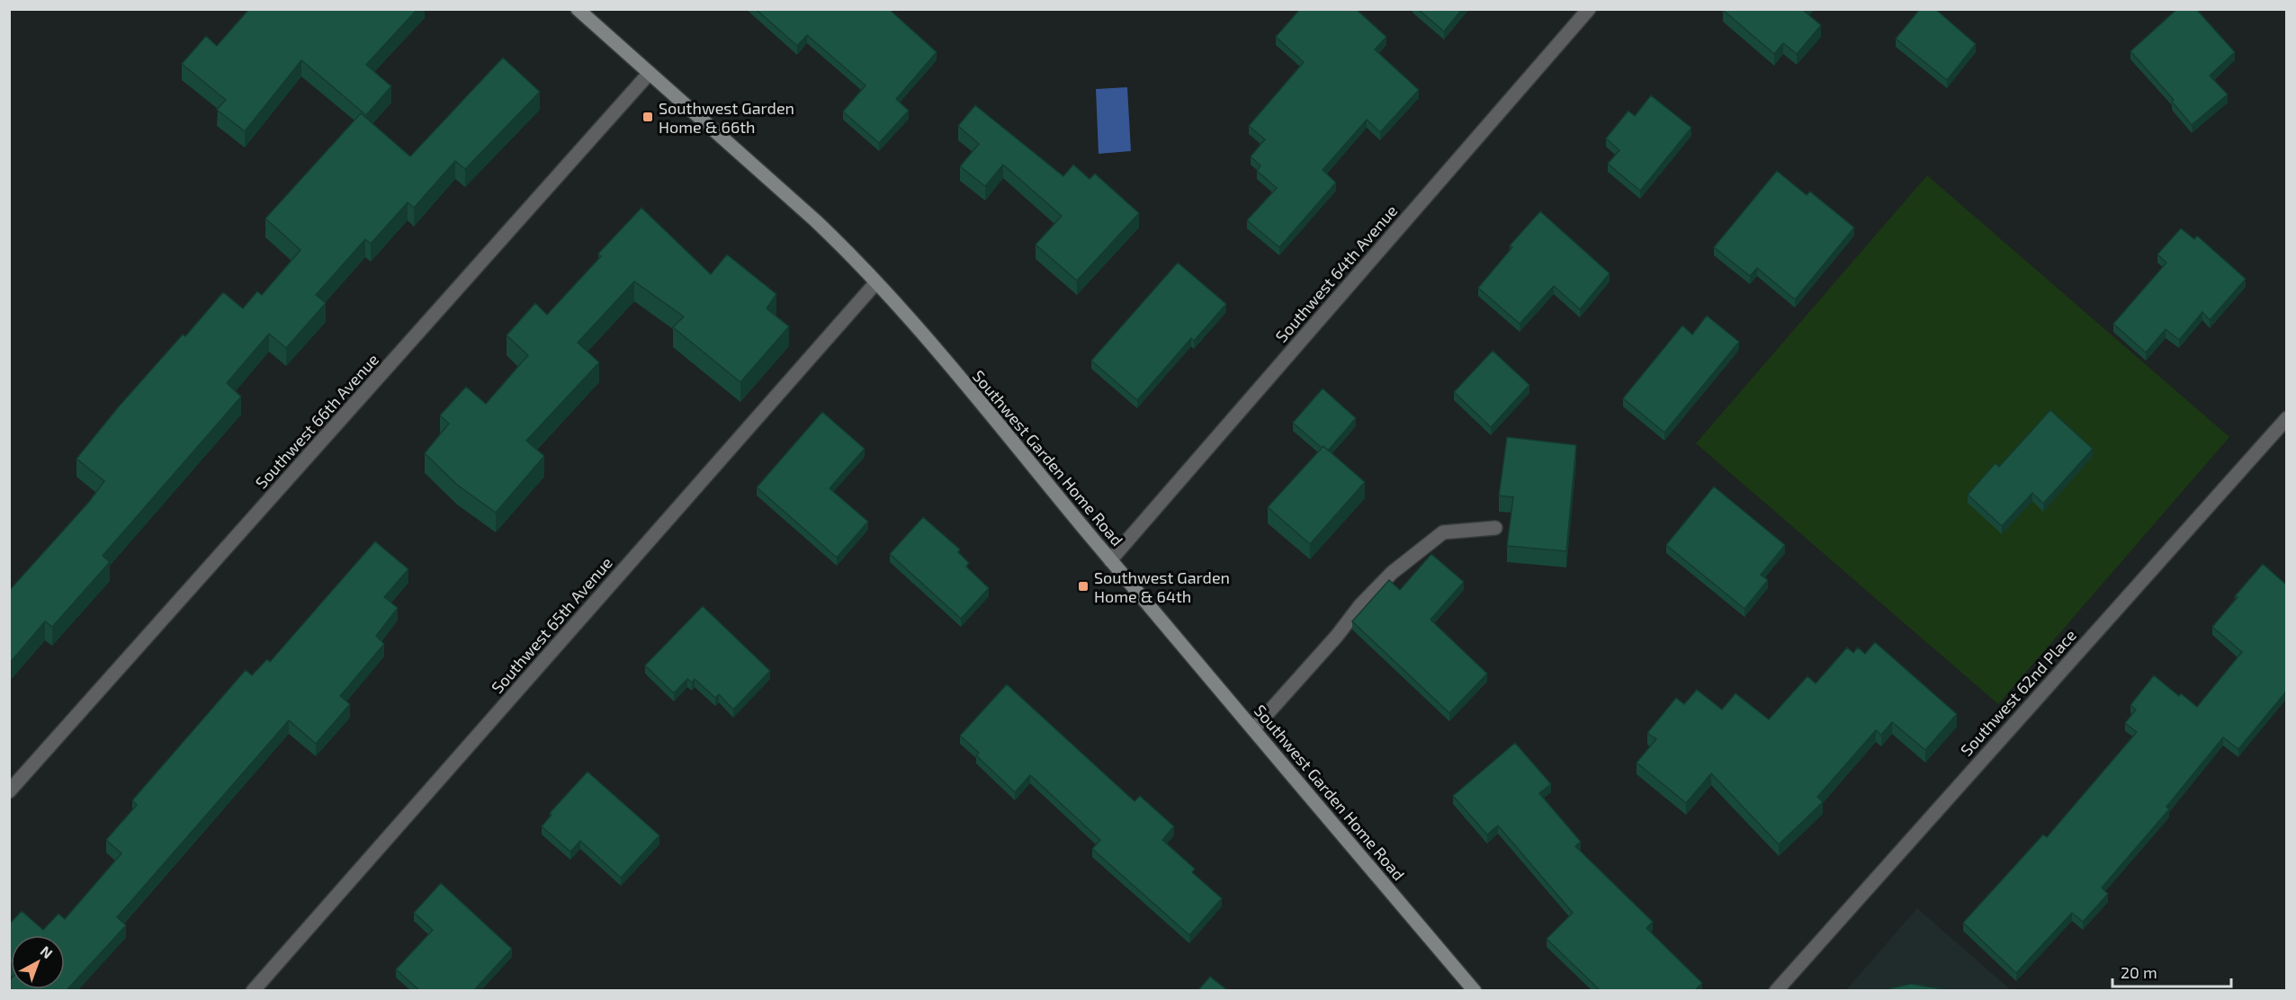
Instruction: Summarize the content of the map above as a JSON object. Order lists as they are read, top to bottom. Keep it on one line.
{"streets":{"street":["Southwest 64th Avenue","Southwest 66th Avenue","Southwest Garden Home Road","Southwest 65th Avenue","Southwest 62nd Place"]},"crossings":[["Southwest 64th Avenue","Southwest Garden Home Road"],["Southwest 66th Avenue","Southwest Garden Home Road"],["Southwest Garden Home Road","Southwest 65th Avenue"]],"places":{"transit":["Southwest Garden Home & 66th","Southwest Garden Home & 64th"]},"scale_bar":"20 m","north":"top right"}
